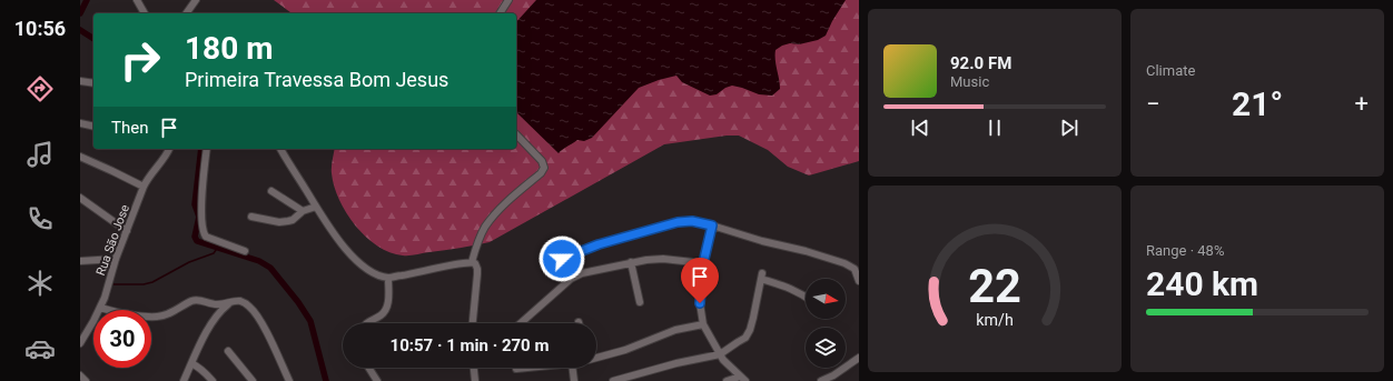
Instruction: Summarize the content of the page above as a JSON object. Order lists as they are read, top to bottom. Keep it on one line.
{"streets":{"street":["Rua São Jose"]},"north":"right","page":{"tabs":"10:56","tile":["Climate",["Range · 48%","240 km"]],"turn":["180 m","Primeira Travessa Bom Jesus"],"song":["92.0 FM","Music"],"heat":["−","21°","+"],"then":"Then","limit":"30","trip":"10:57 · 1 min · 270 m","gauge":["22","km/h"]}}
